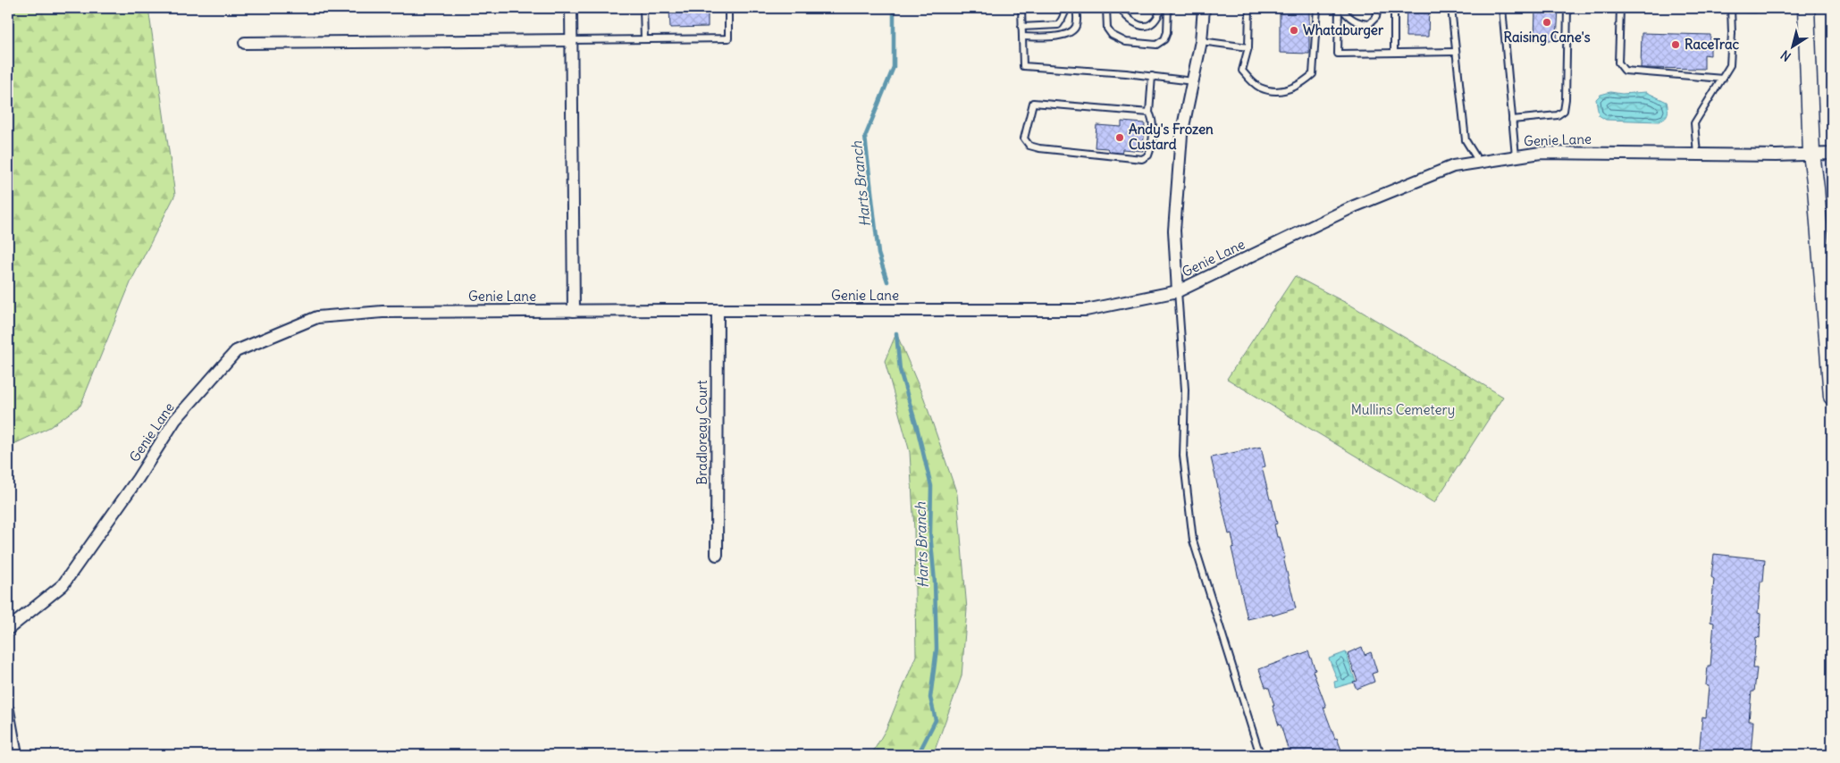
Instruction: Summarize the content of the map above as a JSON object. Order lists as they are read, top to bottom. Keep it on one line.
{"streets":{"street":["Genie Lane","Bradloreay Court"]},"crossings":[["Genie Lane","Bradloreay Court"]],"water":["Harts Branch"],"parks":["Mullins Cemetery"],"places":["Raising Cane's","Whataburger","RaceTrac","Andy's Frozen Custard"],"north":"bottom left"}
